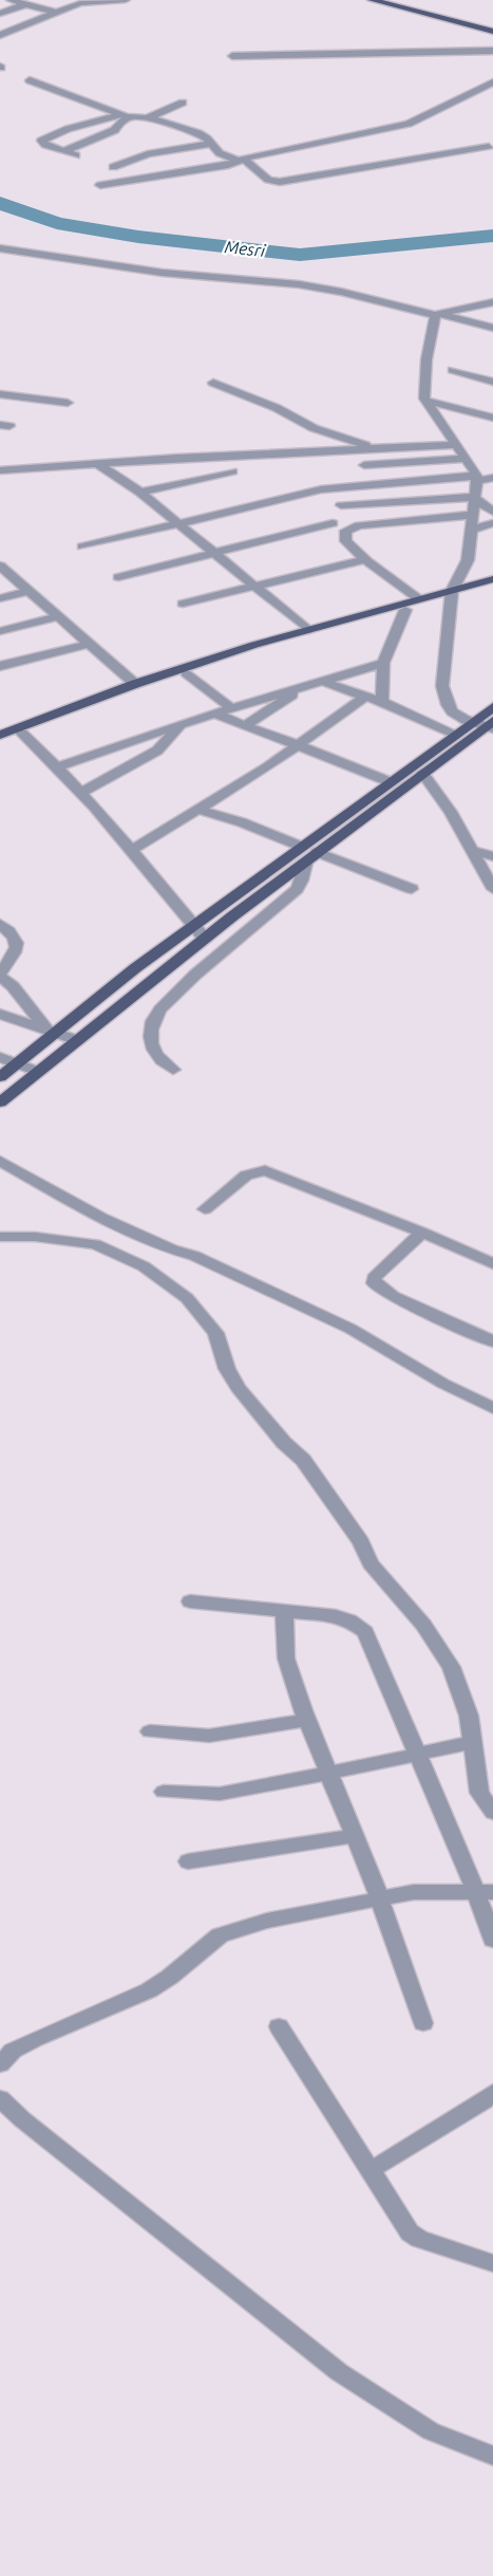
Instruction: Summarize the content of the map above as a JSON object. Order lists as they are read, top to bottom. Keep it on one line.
{"water":["Mesri"]}
